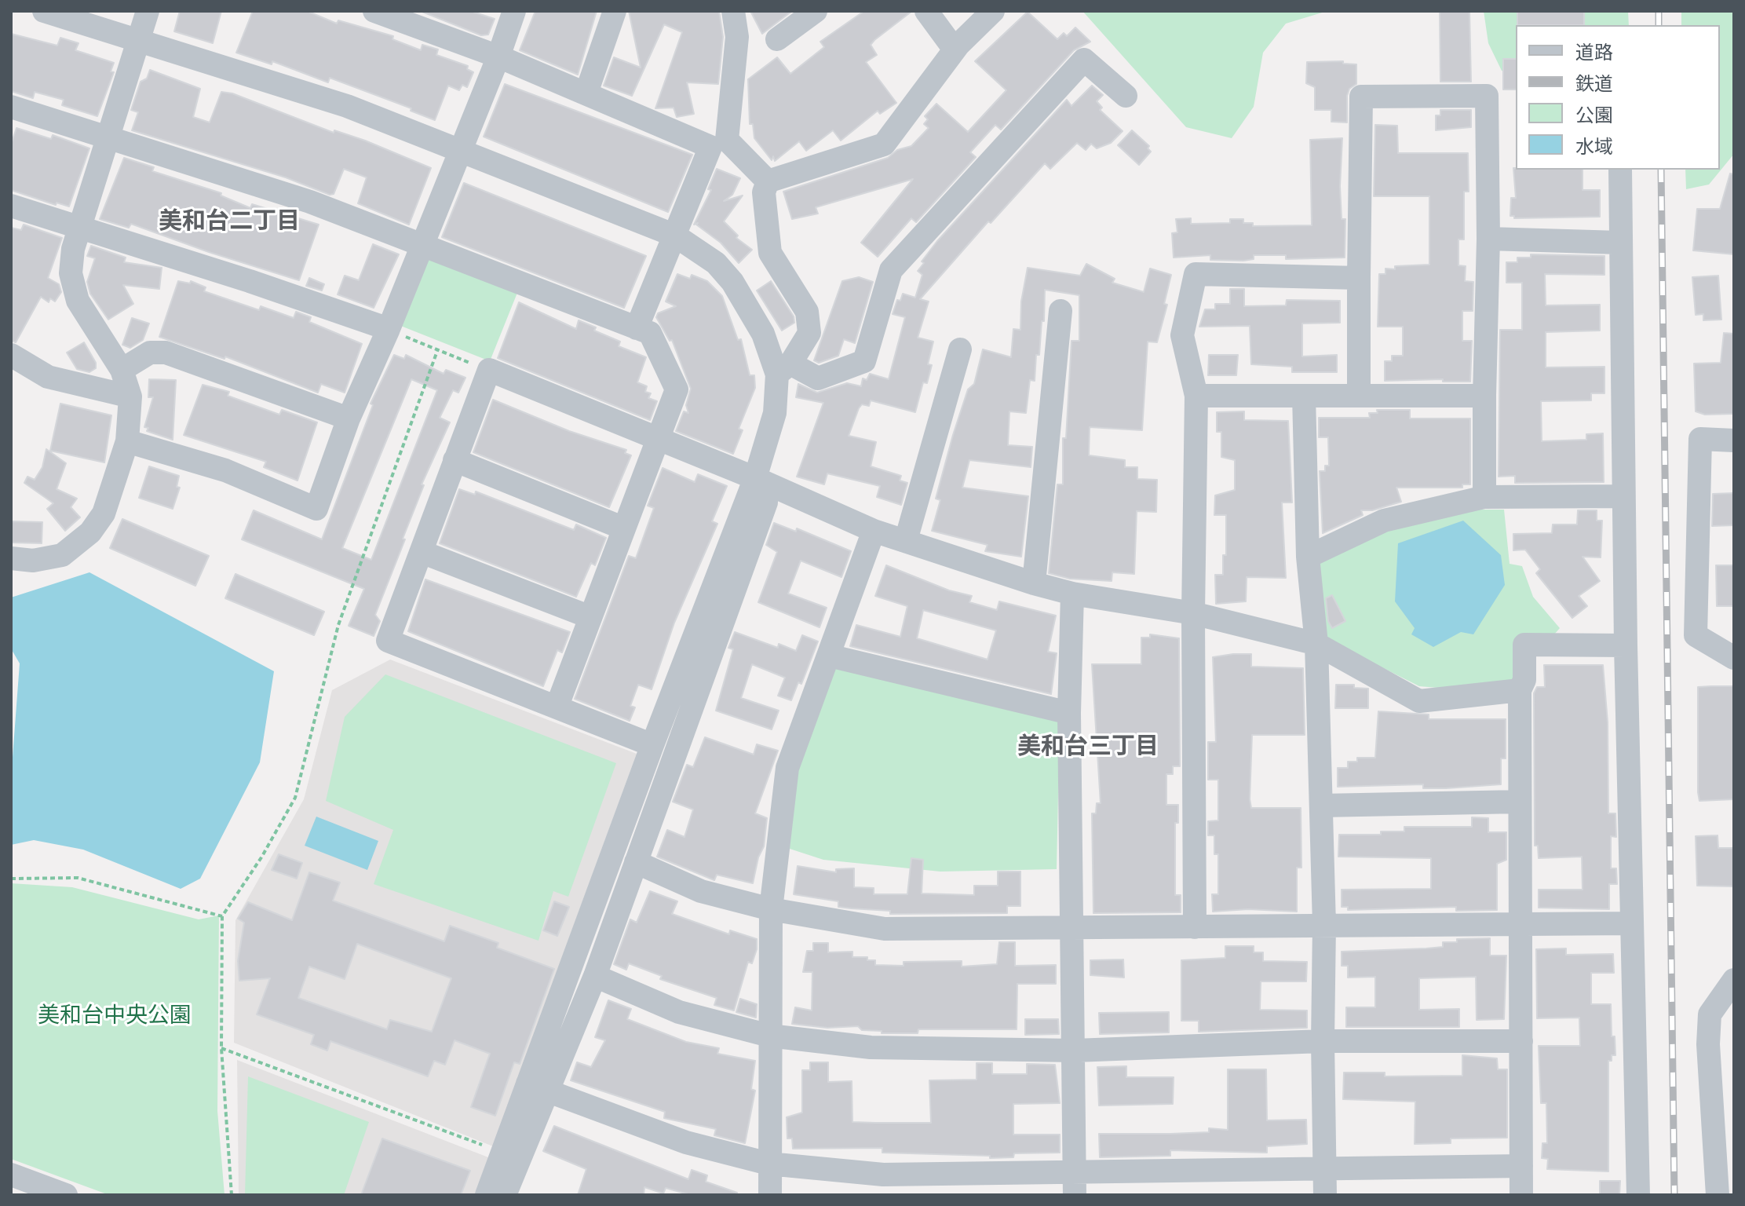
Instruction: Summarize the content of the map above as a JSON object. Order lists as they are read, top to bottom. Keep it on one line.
{"districts":["美和台二丁目","美和台三丁目"],"parks":["美和台中央公園"],"legend":["道路","鉄道","公園","水域"]}
